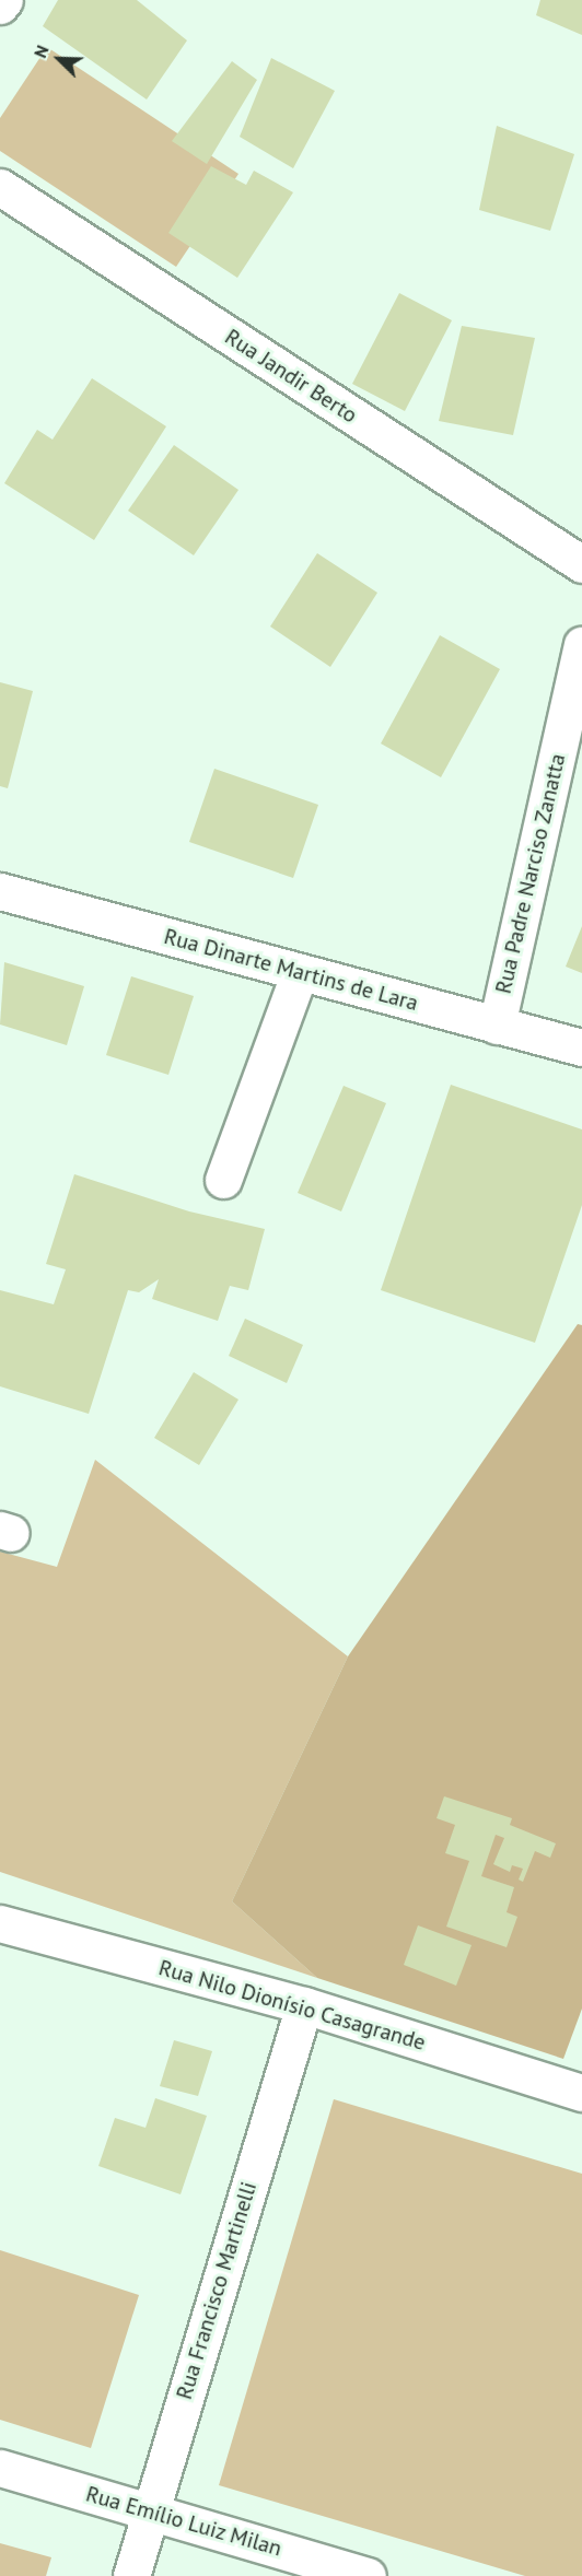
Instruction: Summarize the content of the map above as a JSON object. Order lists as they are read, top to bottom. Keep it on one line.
{"streets":{"street":["Rua Jandir Berto","Rua Padre Narciso Zanatta","Rua Dinarte Martins de Lara","Rua Nilo Dionísio Casagrande","Rua Francisco Martinelli","Rua Emílio Luiz Milan"]},"crossings":[["Rua Padre Narciso Zanatta","Rua Dinarte Martins de Lara"],["Rua Nilo Dionísio Casagrande","Rua Francisco Martinelli"],["Rua Francisco Martinelli","Rua Emílio Luiz Milan"]],"north":"top left"}
